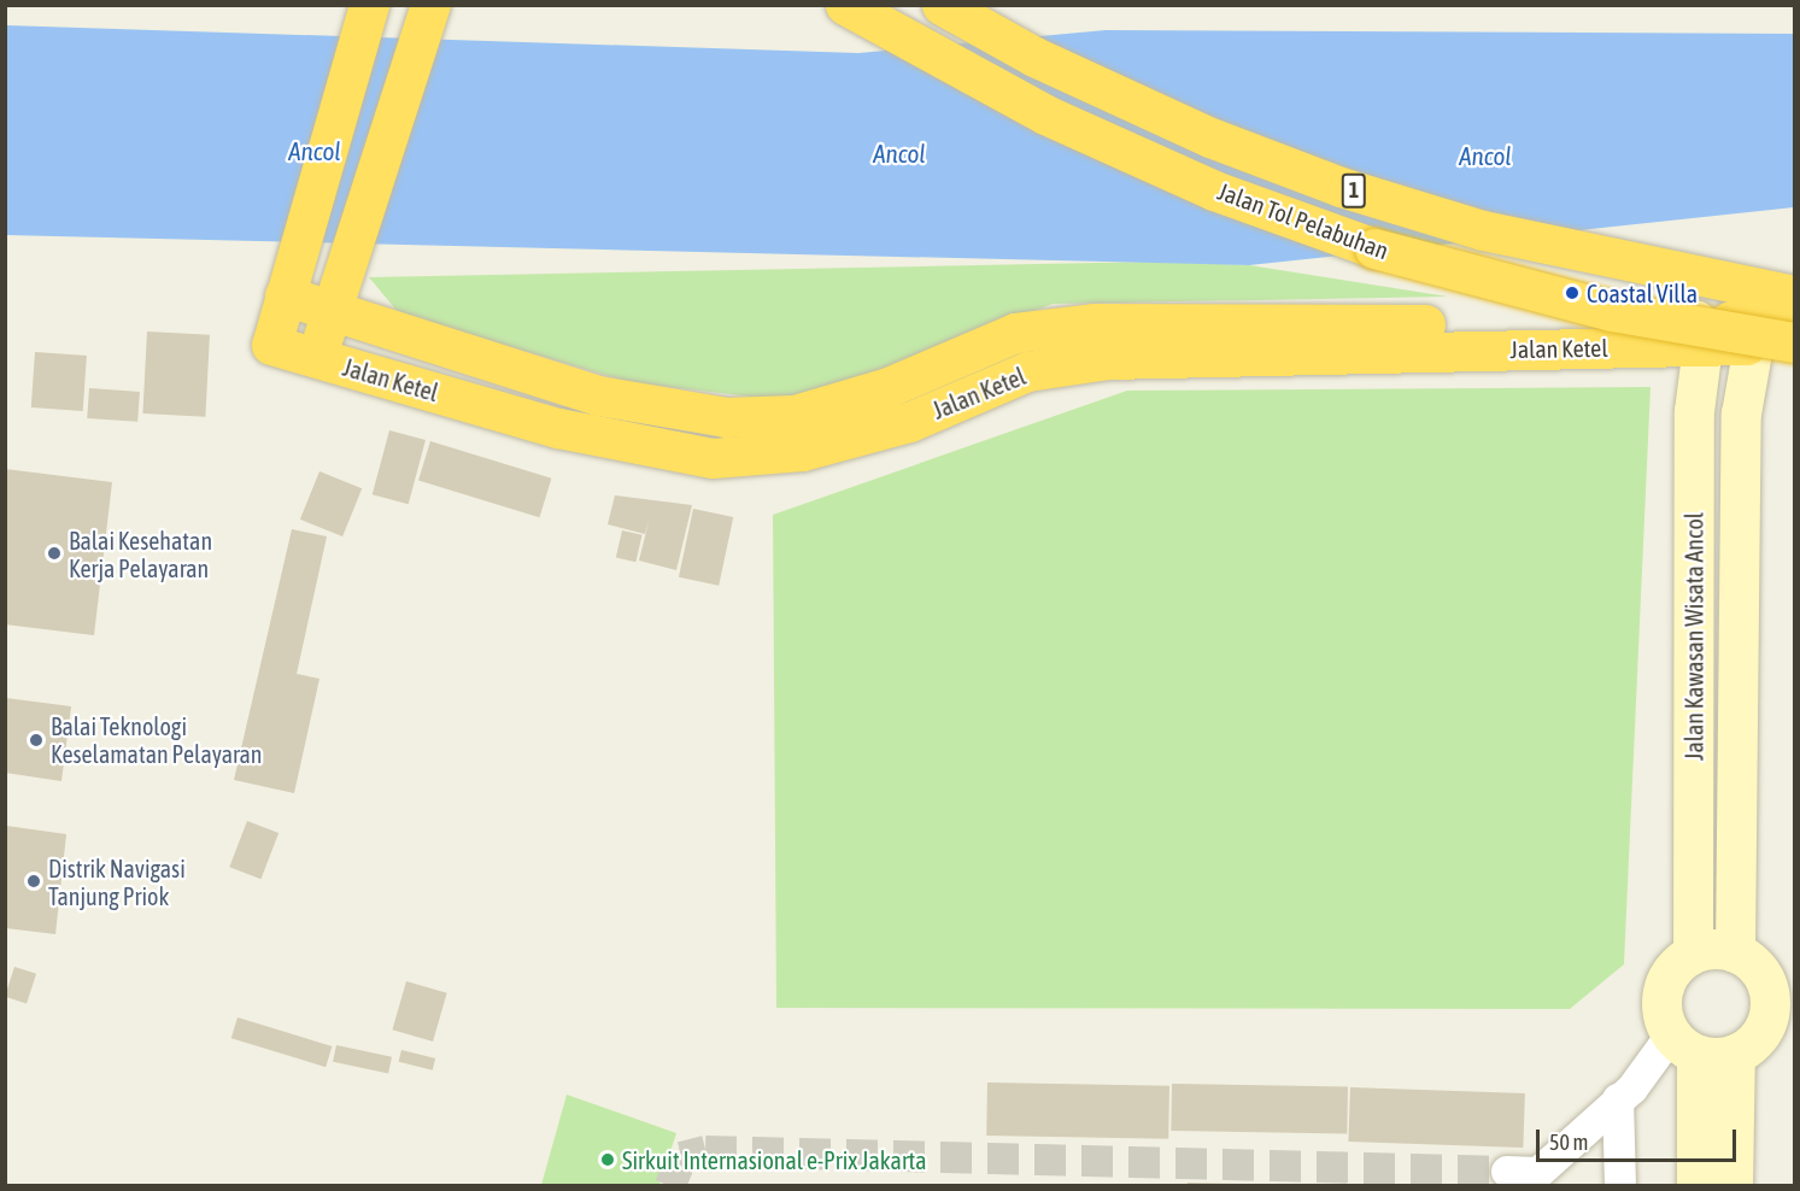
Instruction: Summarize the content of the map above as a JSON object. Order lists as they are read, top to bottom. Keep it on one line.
{"streets":{"highway":["1","Jalan Tol Pelabuhan","Jalan Ketel"],"street":["Jalan Kawasan Wisata Ancol"]},"crossings":[["Jalan Ketel","Jalan Kawasan Wisata Ancol"]],"water":["Ancol"],"places":["Coastal Villa","Balai Kesehatan Kerja Pelayaran","Balai Teknologi Keselamatan Pelayaran","Distrik Navigasi Tanjung Priok","Sirkuit Internasional e-Prix Jakarta"],"scale_bar":"50 m"}
